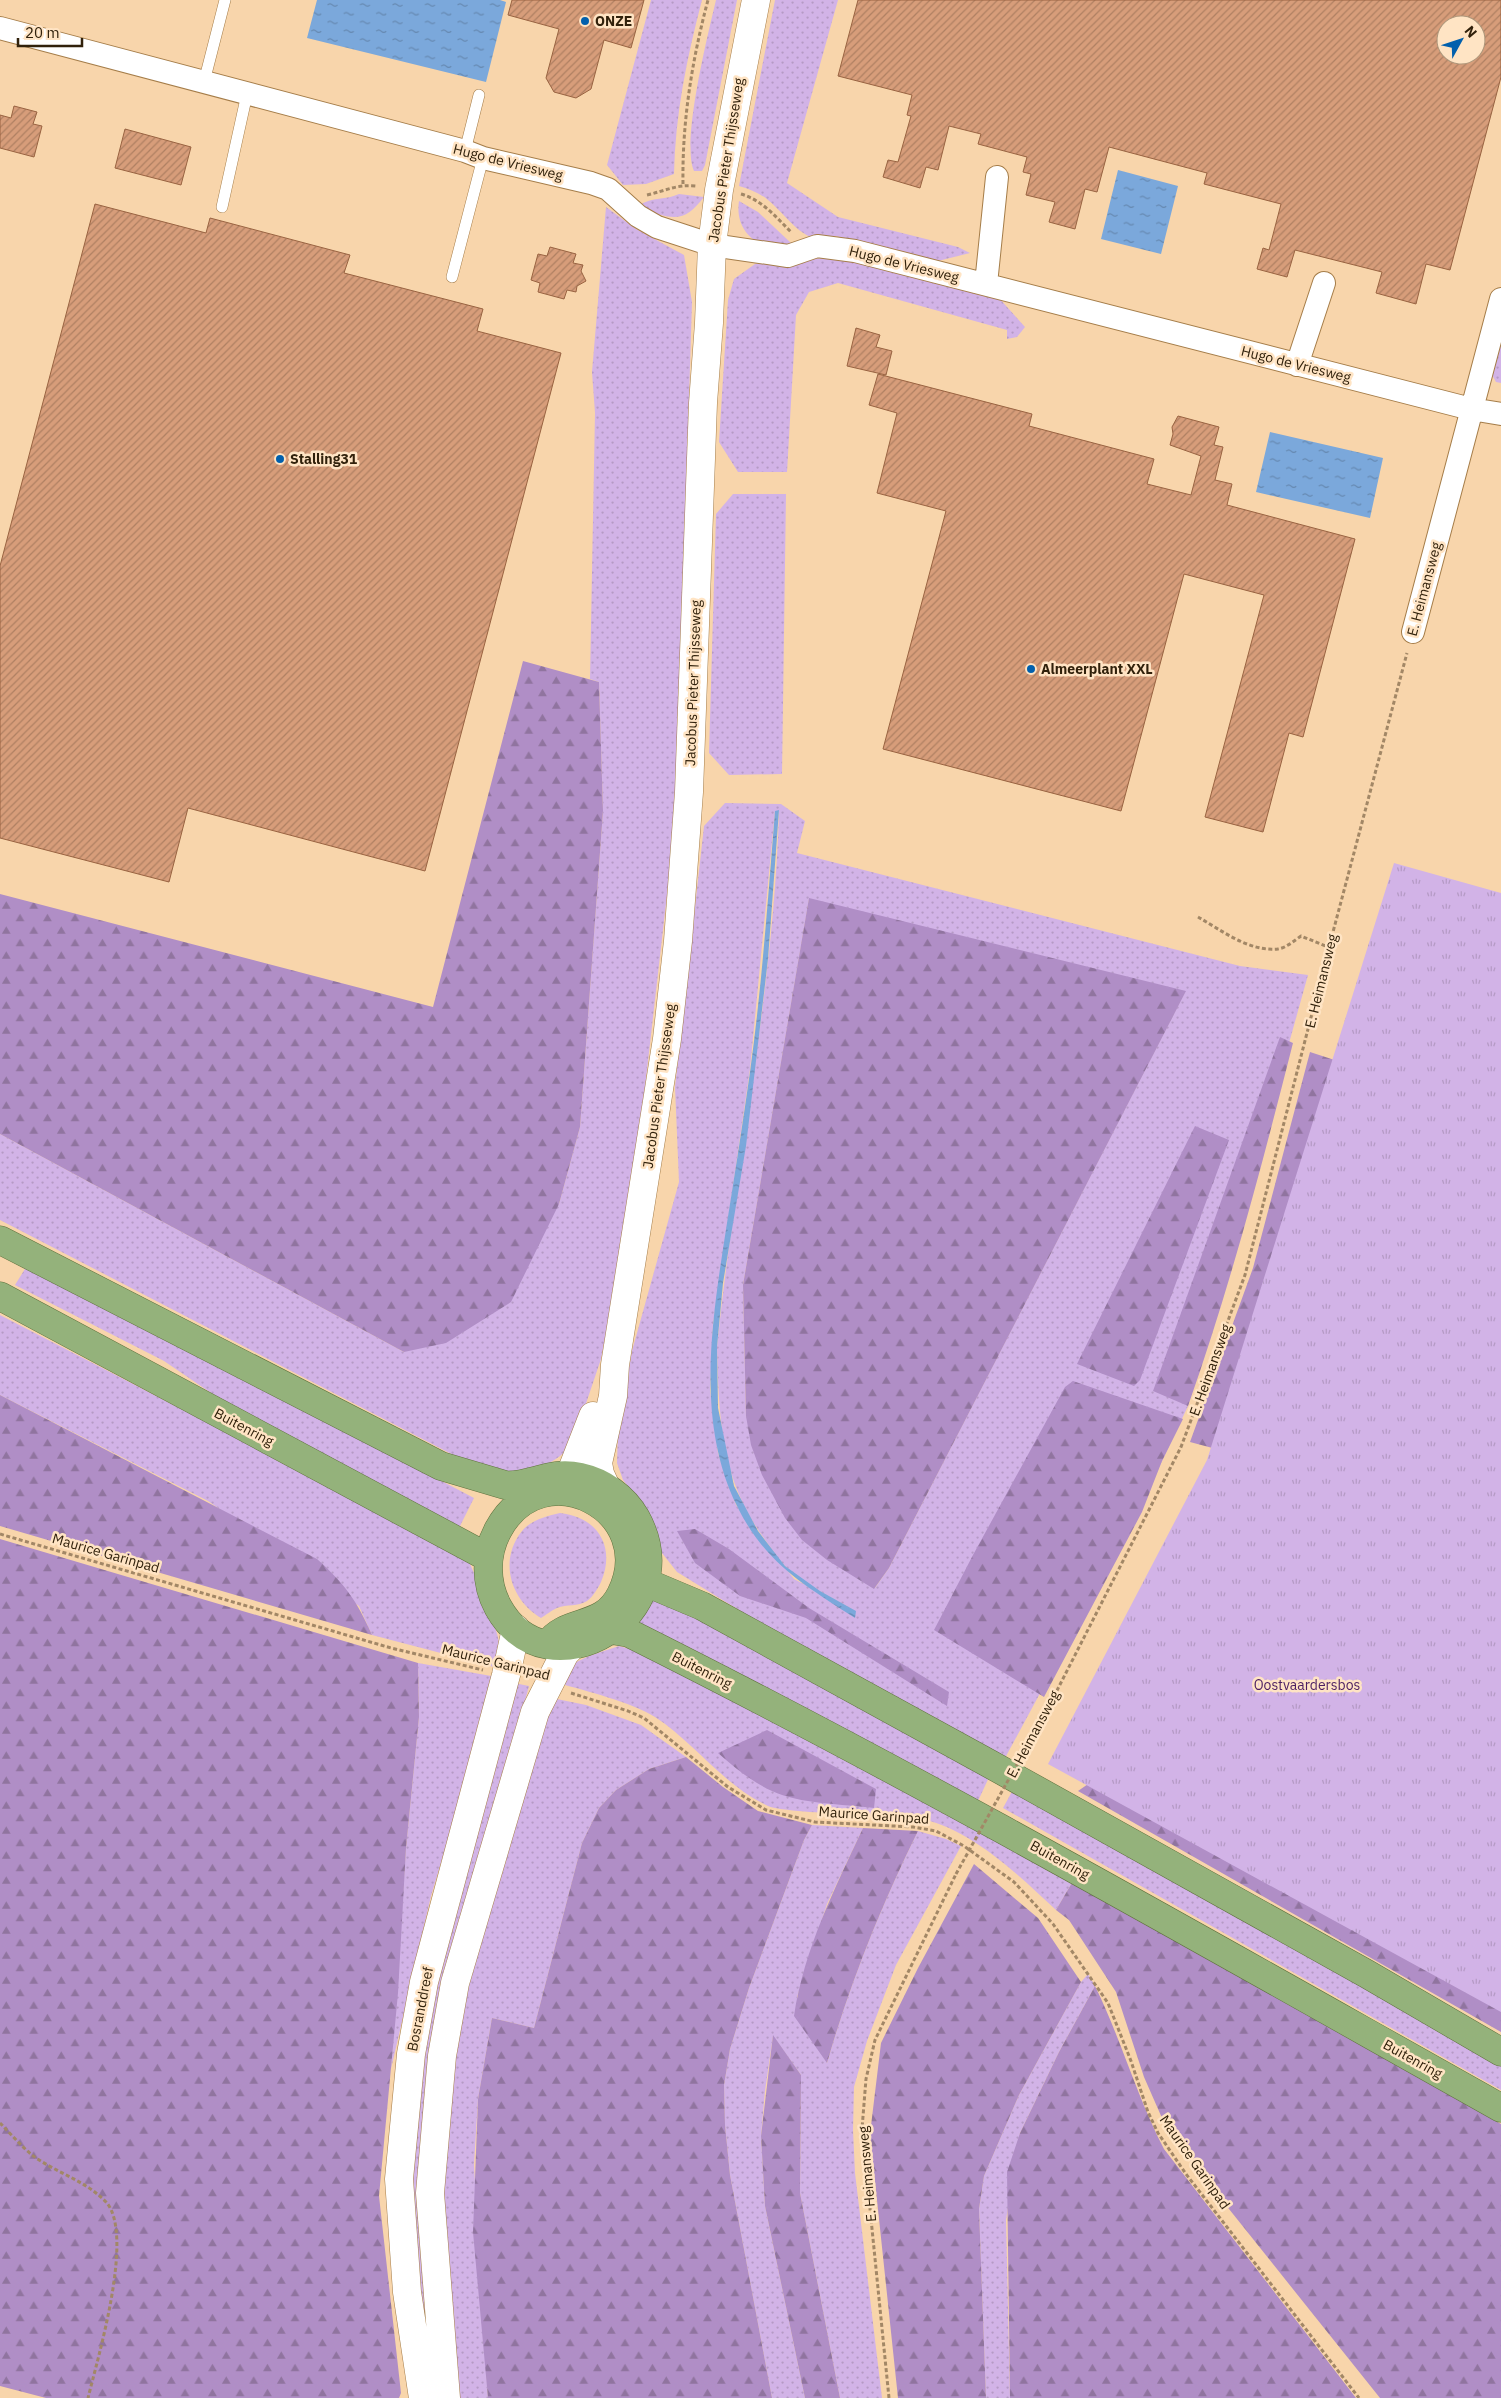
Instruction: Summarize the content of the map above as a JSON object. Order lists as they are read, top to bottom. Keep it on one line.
{"streets":{"highway":["Buitenring"],"main road":["Jacobus Pieter Thijsseweg","Bosranddreef"],"street":["Hugo de Vriesweg","E. Heimansweg"],"path":["Maurice Garinpad"]},"crossings":[["Jacobus Pieter Thijsseweg","Hugo de Vriesweg"],["Jacobus Pieter Thijsseweg","Buitenring"],["Jacobus Pieter Thijsseweg","Bosranddreef"],["Hugo de Vriesweg","E. Heimansweg"],["Buitenring","Bosranddreef"],["Maurice Garinpad","Bosranddreef"]],"parks":["Oostvaardersbos"],"places":["ONZE","Stalling31","Almeerplant XXL"],"scale_bar":"20 m","north":"top right"}
